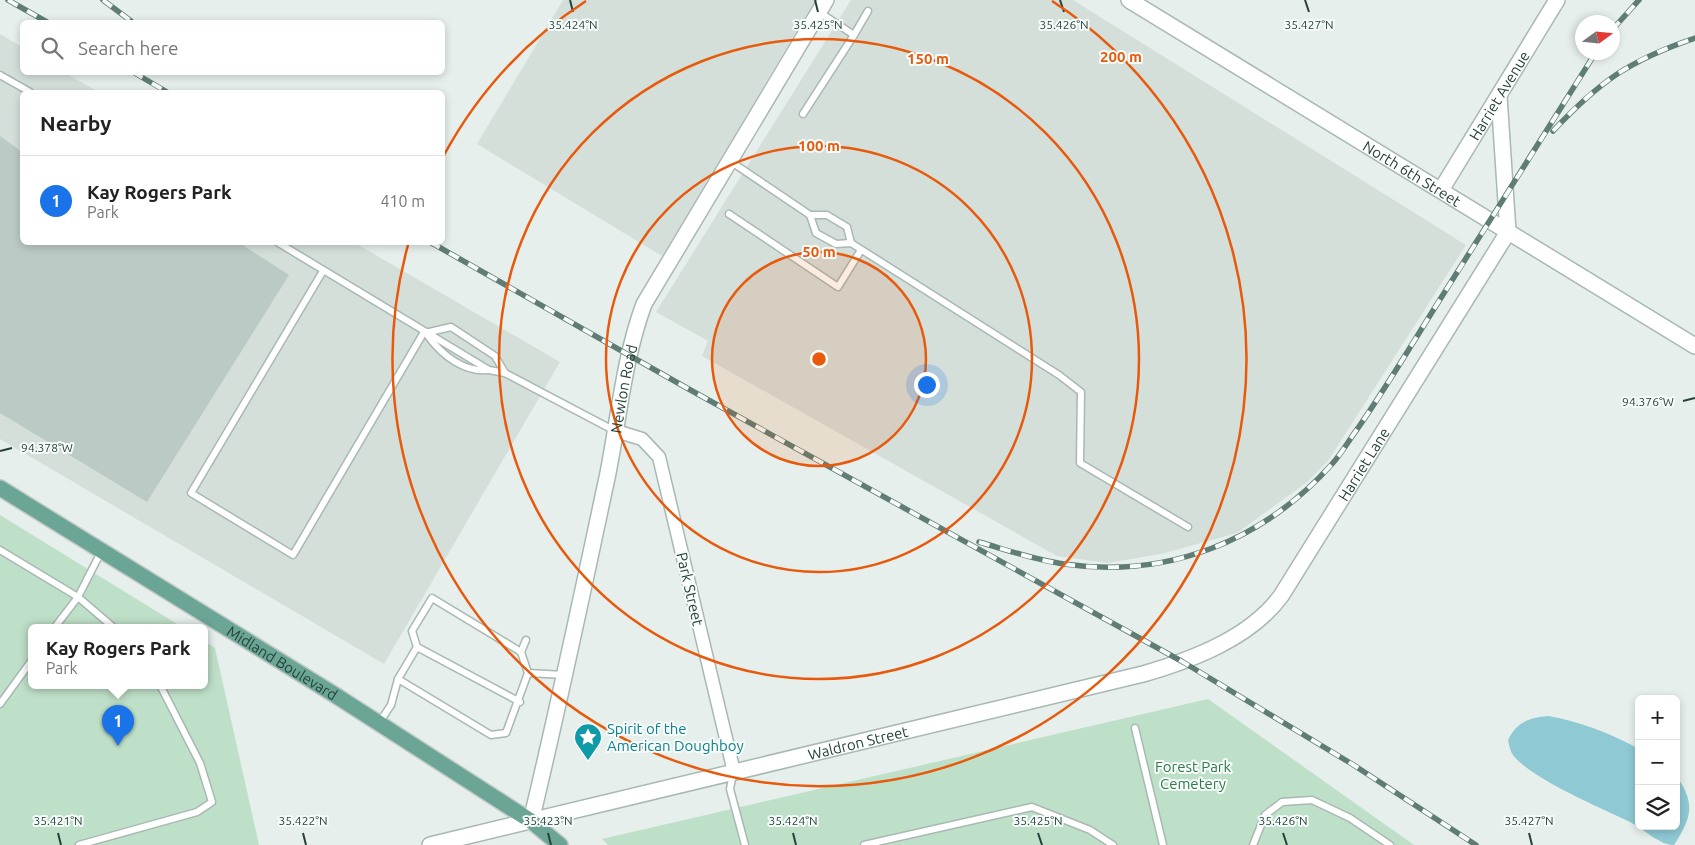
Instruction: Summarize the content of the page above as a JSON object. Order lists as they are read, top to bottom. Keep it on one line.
{"streets":{"main road":["Midland Boulevard"],"street":["Harriet Avenue","North 6th Street","Newlon Road","Harriet Lane","Park Street","Waldron Street"]},"crossings":[["Harriet Avenue","North 6th Street"],["North 6th Street","Harriet Lane"],["Newlon Road","Park Street"],["Newlon Road","Midland Boulevard"],["Newlon Road","Waldron Street"],["Harriet Lane","Waldron Street"],["Park Street","Waldron Street"],["Midland Boulevard","Waldron Street"]],"parks":["Forest Park Cemetery"],"places":{"place":["Spirit of the American Doughboy"]},"north":"right","page":{"search":"Search here","heading":"Nearby","list":[{"mark":"1","name":"Kay Rogers Park","note":"Park","value":"410 m"}],"popup":["Kay Rogers Park","Park"],"map_buttons":["+","−"],"pins":"1"},"coordinates":["35.425°N","35.427°N","35.424°N","35.426°N","94.376°W","94.378°W","35.421°N","35.422°N","35.423°N"],"rings":["200 m","150 m","100 m","50 m"]}
